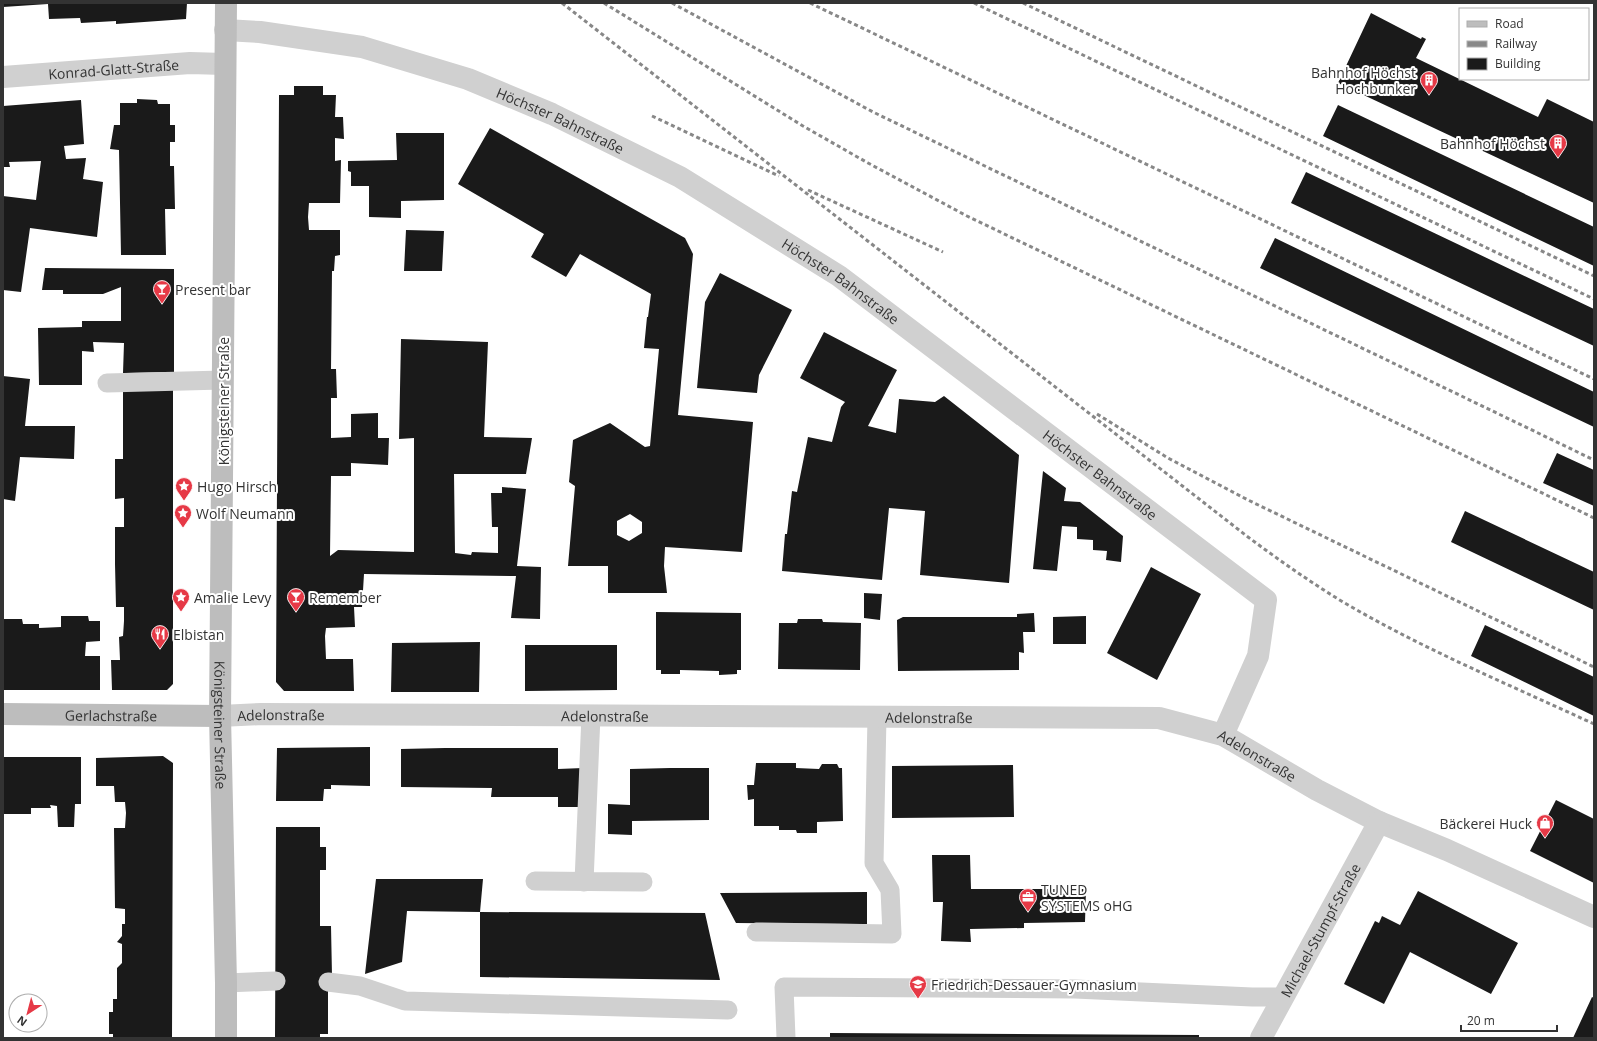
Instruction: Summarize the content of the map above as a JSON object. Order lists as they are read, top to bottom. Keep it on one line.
{"streets":{"main road":["Königsteiner Straße","Gerlachstraße"],"street":["Konrad-Glatt-Straße","Höchster Bahnstraße","Adelonstraße","Michael-Stumpf-Straße"]},"crossings":[["Konrad-Glatt-Straße","Königsteiner Straße"],["Höchster Bahnstraße","Königsteiner Straße"],["Höchster Bahnstraße","Adelonstraße"],["Königsteiner Straße","Adelonstraße"],["Königsteiner Straße","Gerlachstraße"],["Adelonstraße","Gerlachstraße"],["Adelonstraße","Michael-Stumpf-Straße"]],"places":{"building":["Bahnhof Höchst Hochbunker","Bahnhof Höchst"],"bar":["Present bar","Remember"],"place":["Hugo Hirsch","Wolf Neumann","Amalie Levy"],"restaurant":["Elbistan"],"shop":["Bäckerei Huck"],"office":["TUNED SYSTEMS oHG"],"school or university":["Friedrich-Dessauer-Gymnasium"]},"legend":["Road","Railway","Building"],"scale_bar":"20 m","north":"bottom left"}
